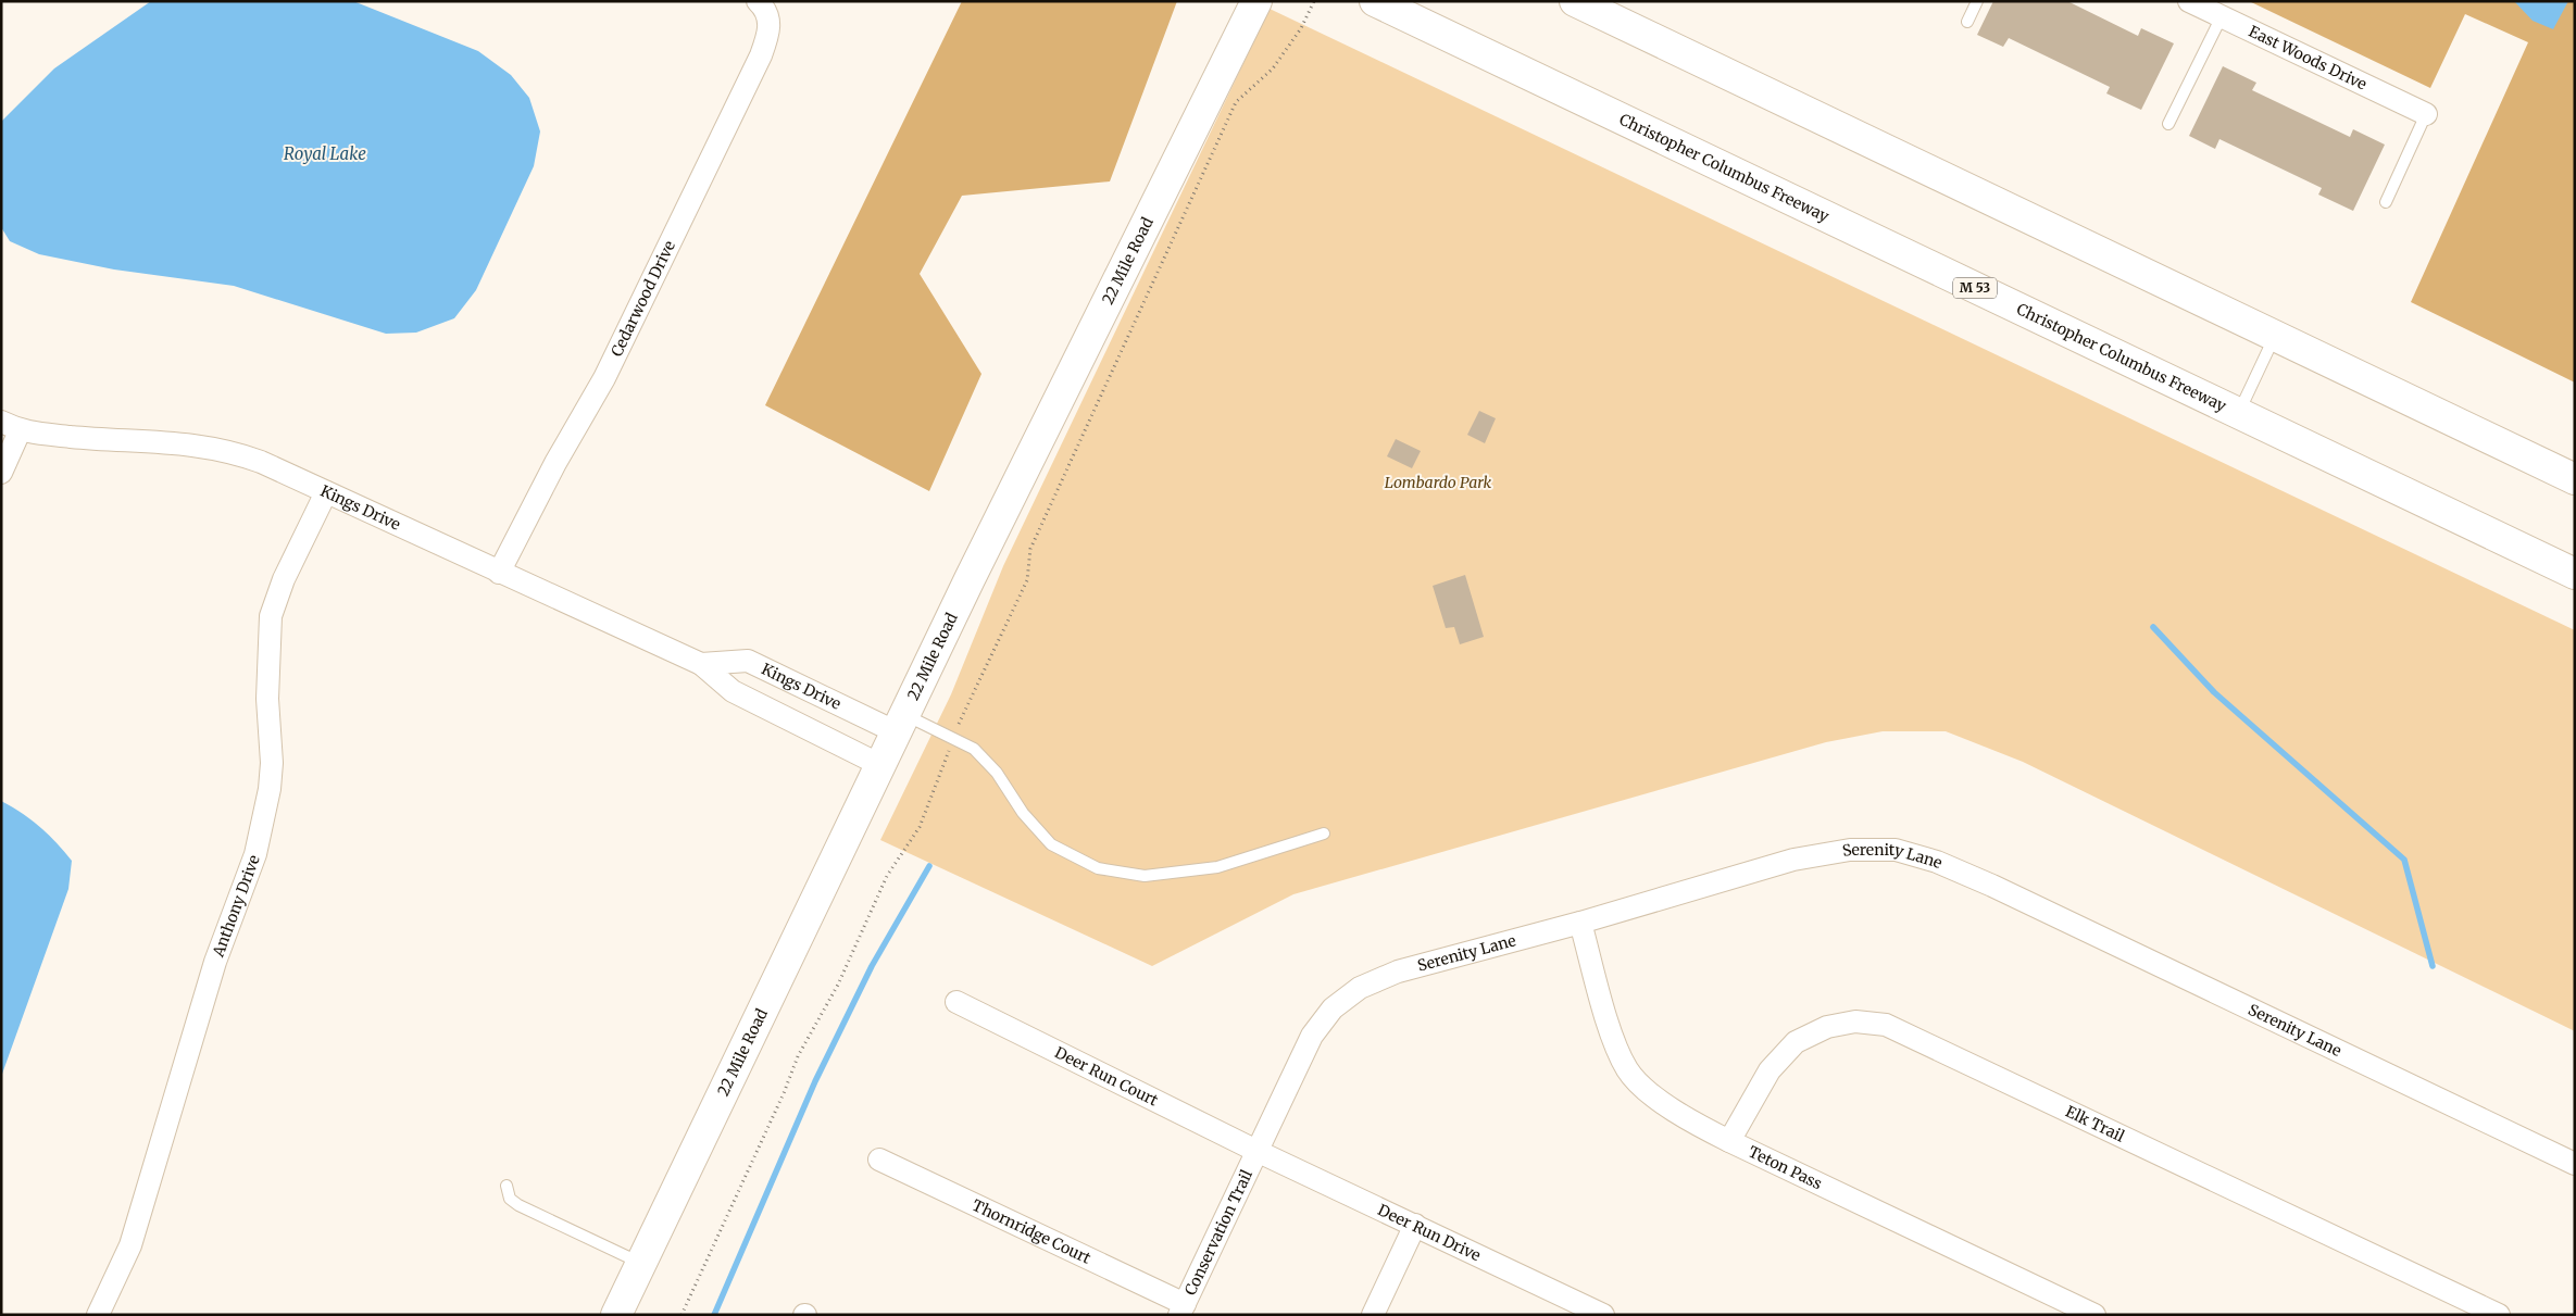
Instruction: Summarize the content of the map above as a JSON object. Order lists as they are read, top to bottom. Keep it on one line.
{"streets":{"main road":["Christopher Columbus Freeway","22 Mile Road","M 53"],"street":["East Woods Drive","Cedarwood Drive","Kings Drive","Serenity Lane","Anthony Drive","Deer Run Court","Elk Trail","Teton Pass","Thornridge Court","Deer Run Drive","Conservation Trail"]},"crossings":[["22 Mile Road","Kings Drive"],["Cedarwood Drive","Kings Drive"],["Kings Drive","Anthony Drive"],["Serenity Lane","Deer Run Court"],["Serenity Lane","Teton Pass"],["Serenity Lane","Deer Run Drive"],["Serenity Lane","Conservation Trail"],["Deer Run Court","Deer Run Drive"],["Deer Run Court","Conservation Trail"],["Elk Trail","Teton Pass"],["Thornridge Court","Conservation Trail"],["Deer Run Drive","Conservation Trail"]],"water":["Royal Lake"],"parks":["Lombardo Park"]}
